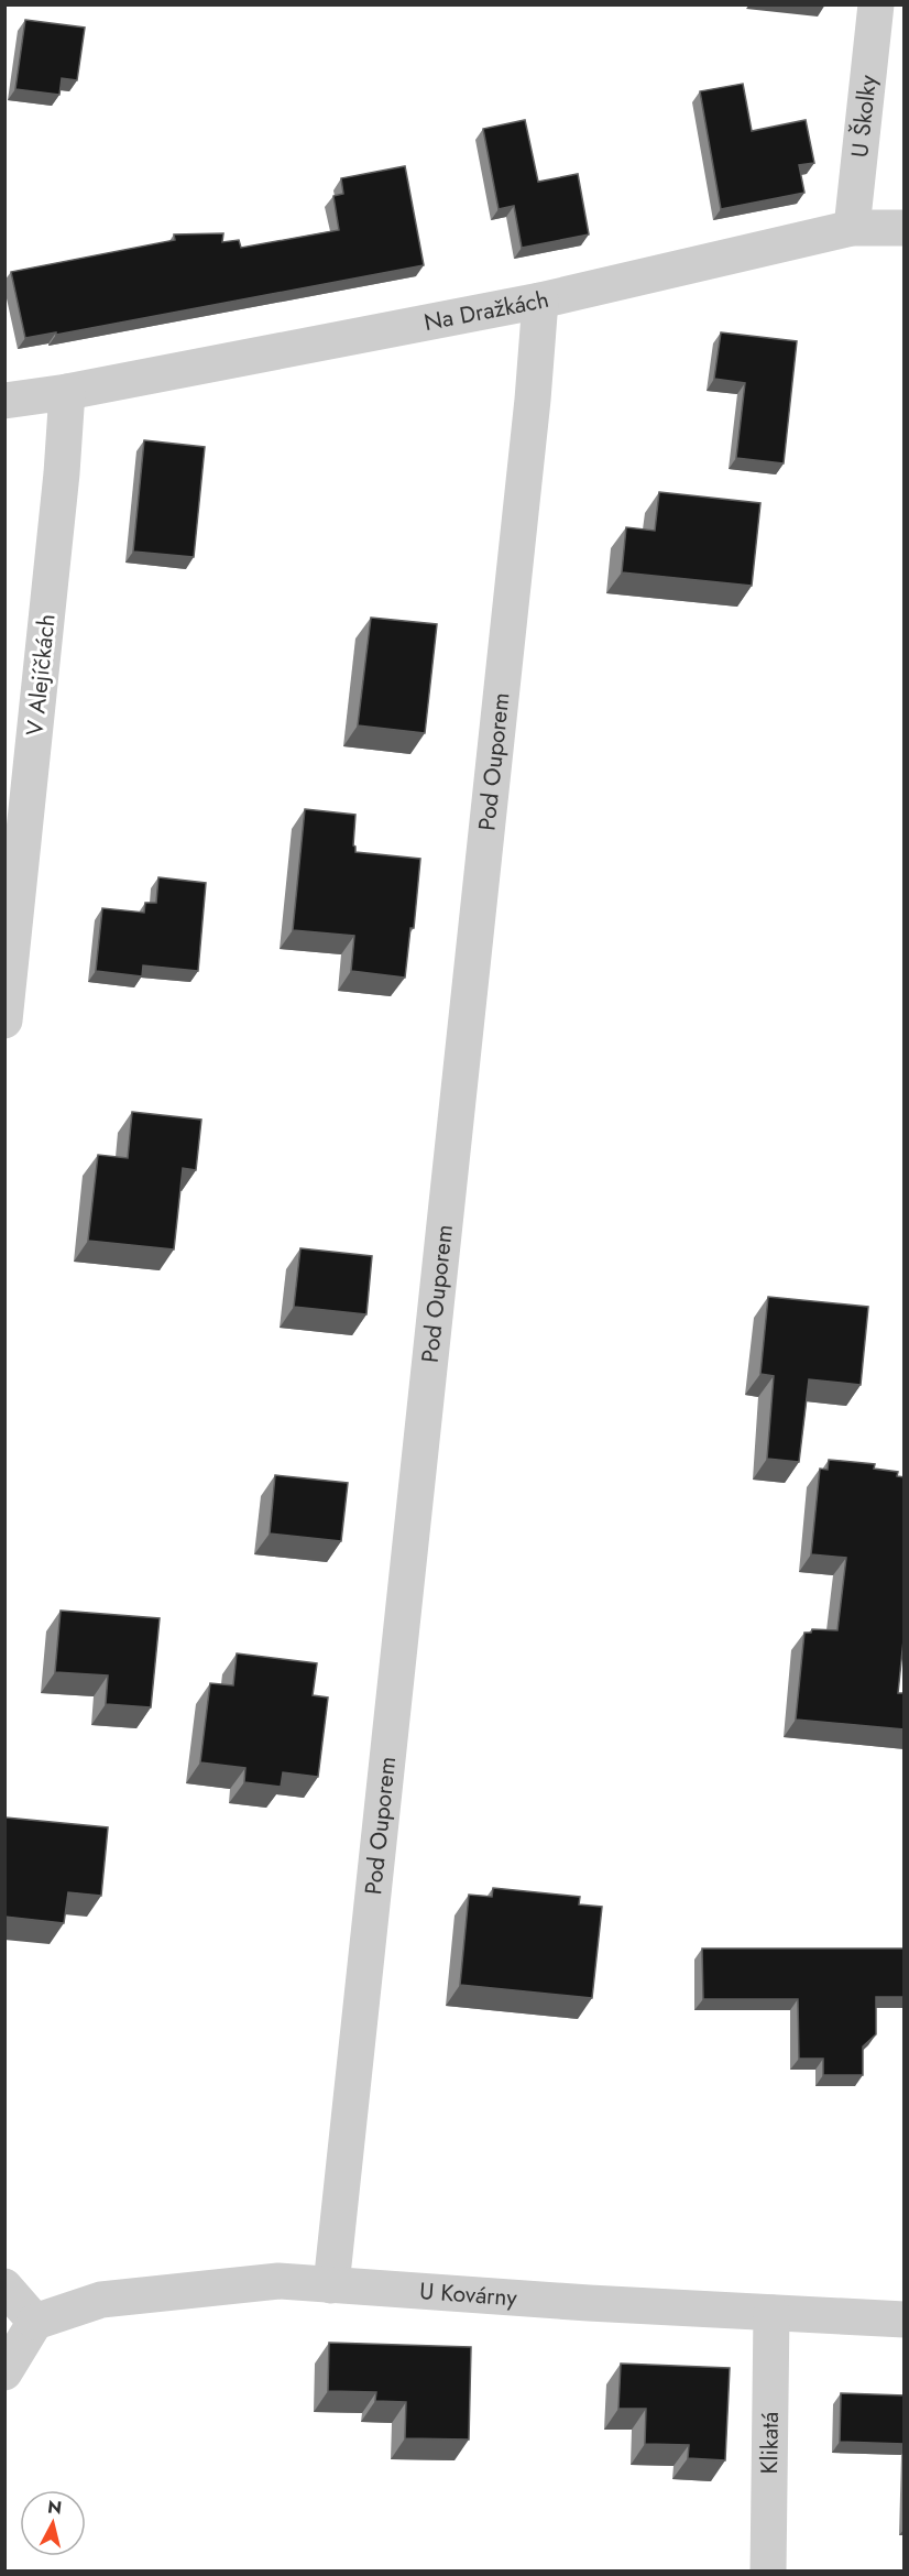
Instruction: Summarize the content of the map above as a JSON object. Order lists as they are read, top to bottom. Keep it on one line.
{"streets":{"street":["U Školky","Na Dražkách","V Alejíčkách","Pod Ouporem","U Kovárny","Klikatá"]},"crossings":[["U Školky","Na Dražkách"],["Na Dražkách","V Alejíčkách"],["Na Dražkách","Pod Ouporem"],["Pod Ouporem","U Kovárny"],["U Kovárny","Klikatá"]],"north":"top"}
